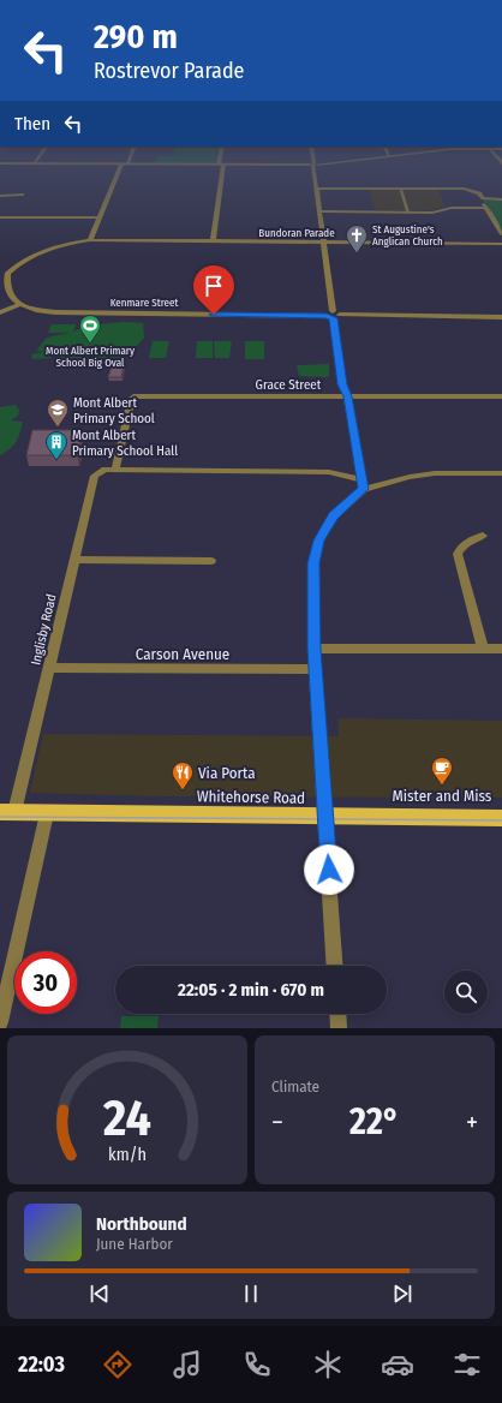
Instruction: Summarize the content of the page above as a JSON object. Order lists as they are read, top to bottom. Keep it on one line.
{"streets":{"main road":["Whitehorse Road"],"street":["Bundoran Parade","Kenmare Street","Grace Street","Inglisby Road","Carson Avenue"]},"crossings":[["Grace Street","Inglisby Road"],["Inglisby Road","Carson Avenue"],["Inglisby Road","Whitehorse Road"]],"places":{"church":["St Augustine's Anglican Church"],"sports":["Mont Albert Primary School Big Oval"],"school or university":["Mont Albert Primary School"],"building":["Mont Albert Primary School Hall"],"cafe":["Mister and Miss"],"restaurant":["Via Porta"]},"page":{"turn":["290 m","Rostrevor Parade"],"then":"Then","limit":"30","trip":"22:05 · 2 min · 670 m","tile":"Climate","heat":["−","22°","+"],"song":["Northbound","June Harbor"],"tabs":"22:03","gauge":["24","km/h"]}}
